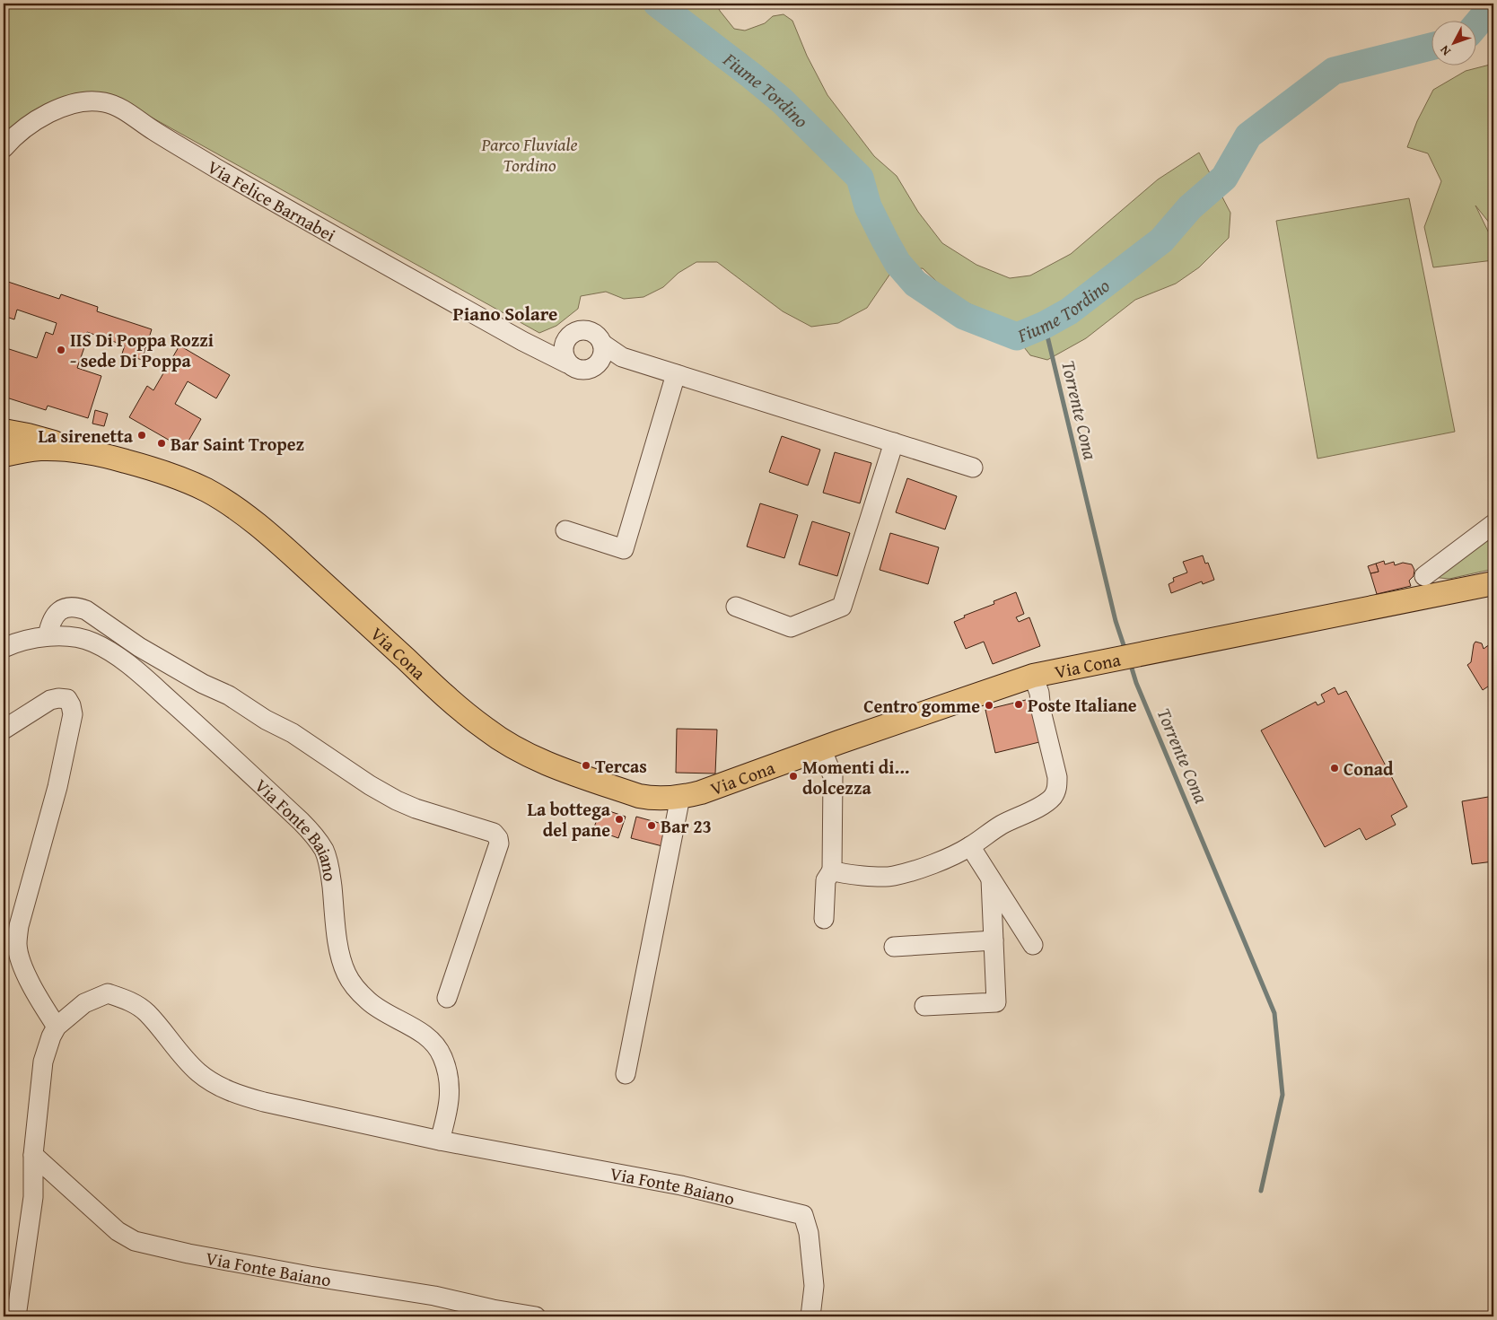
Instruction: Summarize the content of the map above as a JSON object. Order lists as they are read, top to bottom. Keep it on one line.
{"streets":{"main road":["Via Cona"],"street":["Via Felice Barnabei","Via Fonte Baiano"]},"districts":["Piano Solare"],"water":["Fiume Tordino","Torrente Cona"],"parks":["Parco Fluviale Tordino"],"places":["IIS Di Poppa Rozzi - sede Di Poppa","La sirenetta","Bar Saint Tropez","Poste Italiane","Centro gomme","Tercas","Conad","Momenti di... dolcezza","La bottega del pane","Bar 23"],"north":"bottom left"}
